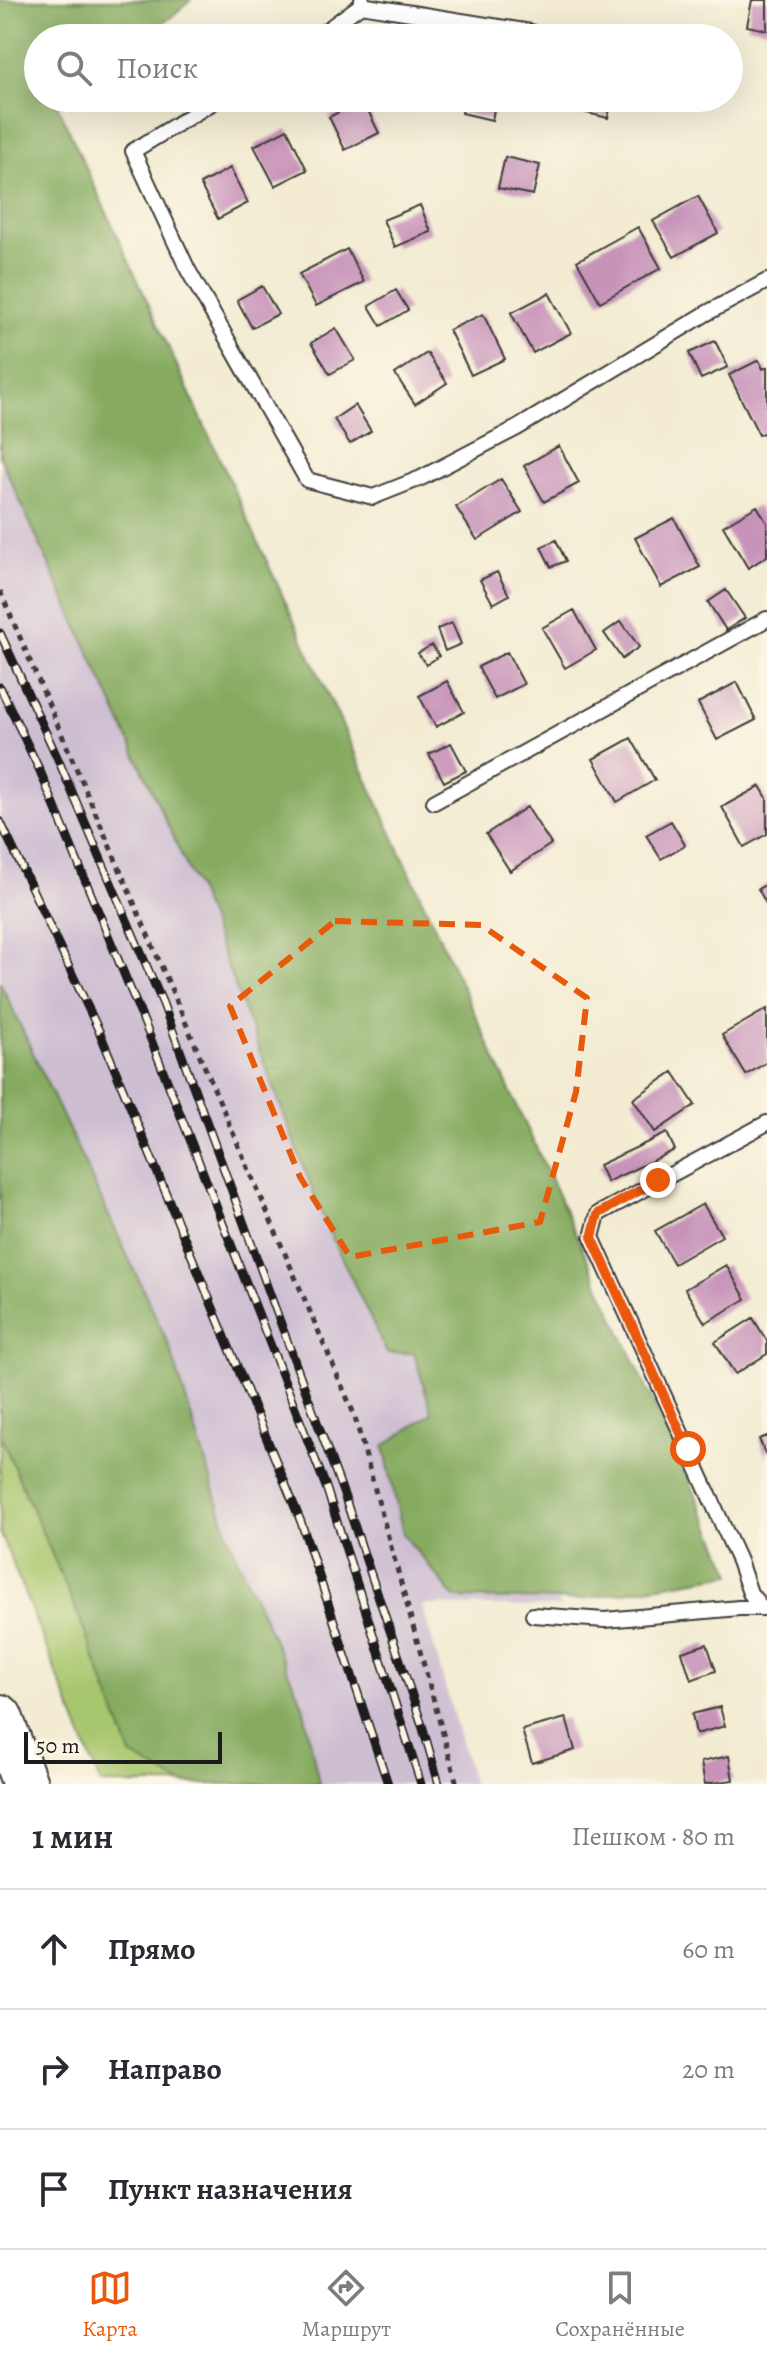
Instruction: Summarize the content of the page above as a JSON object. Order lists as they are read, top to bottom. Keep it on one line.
{"scale_bar":"50 m","page":{"search":"Поиск","scale":"50 m","heading":["1 мин","Пешком · 80 m"],"list":[["Прямо","60 m"],["Направо","20 m"],"Пункт назначения"],"nav":["Карта","Маршрут","Сохранённые"]}}
